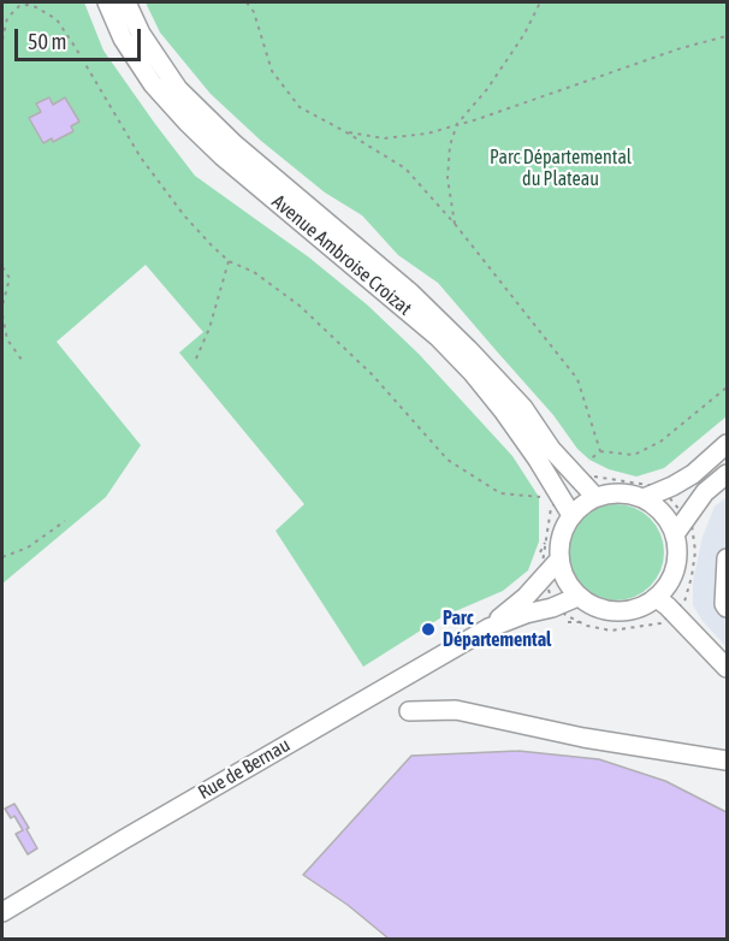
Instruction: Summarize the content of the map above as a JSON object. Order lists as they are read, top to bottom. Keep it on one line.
{"streets":{"street":["Avenue Ambroise Croizat","Rue de Bernau"]},"crossings":[["Avenue Ambroise Croizat","Rue de Bernau"]],"parks":["Parc Départemental du Plateau"],"places":["Parc Départemental"],"scale_bar":"50 m"}
